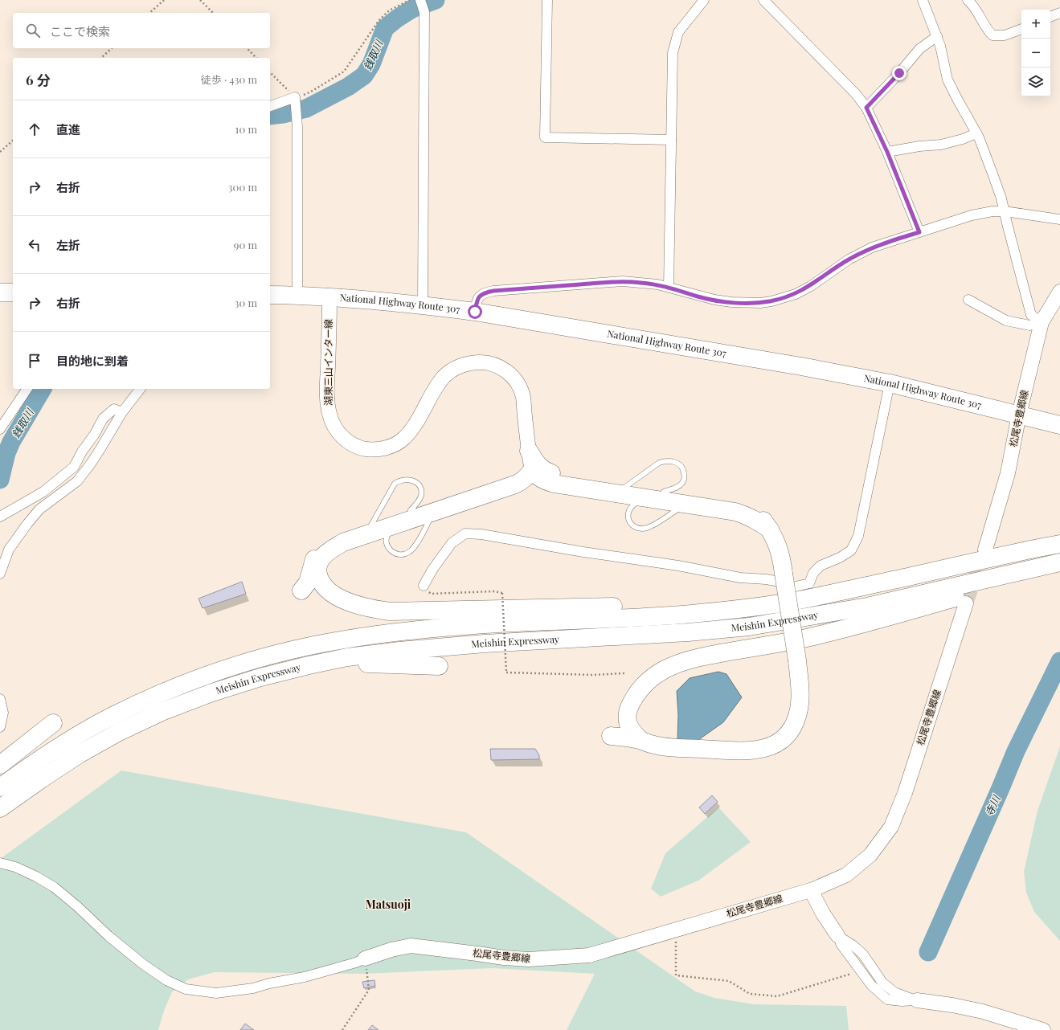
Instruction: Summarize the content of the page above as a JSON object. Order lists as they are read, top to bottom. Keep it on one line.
{"streets":{"highway":["National Highway Route 307","Meishin Expressway"],"main road":["湖東三山インター線","松尾寺豊郷線"]},"crossings":[["National Highway Route 307","湖東三山インター線"],["National Highway Route 307","松尾寺豊郷線"]],"districts":["Matsuoji"],"water":["銭取川","寺川"],"page":{"map_buttons":["+","−"],"search":"ここで検索","heading":["6 分","徒歩 · 430 m"],"list":[["直進","10 m"],["右折","300 m"],["左折","90 m"],["右折","30 m"],"目的地に到着"]}}
